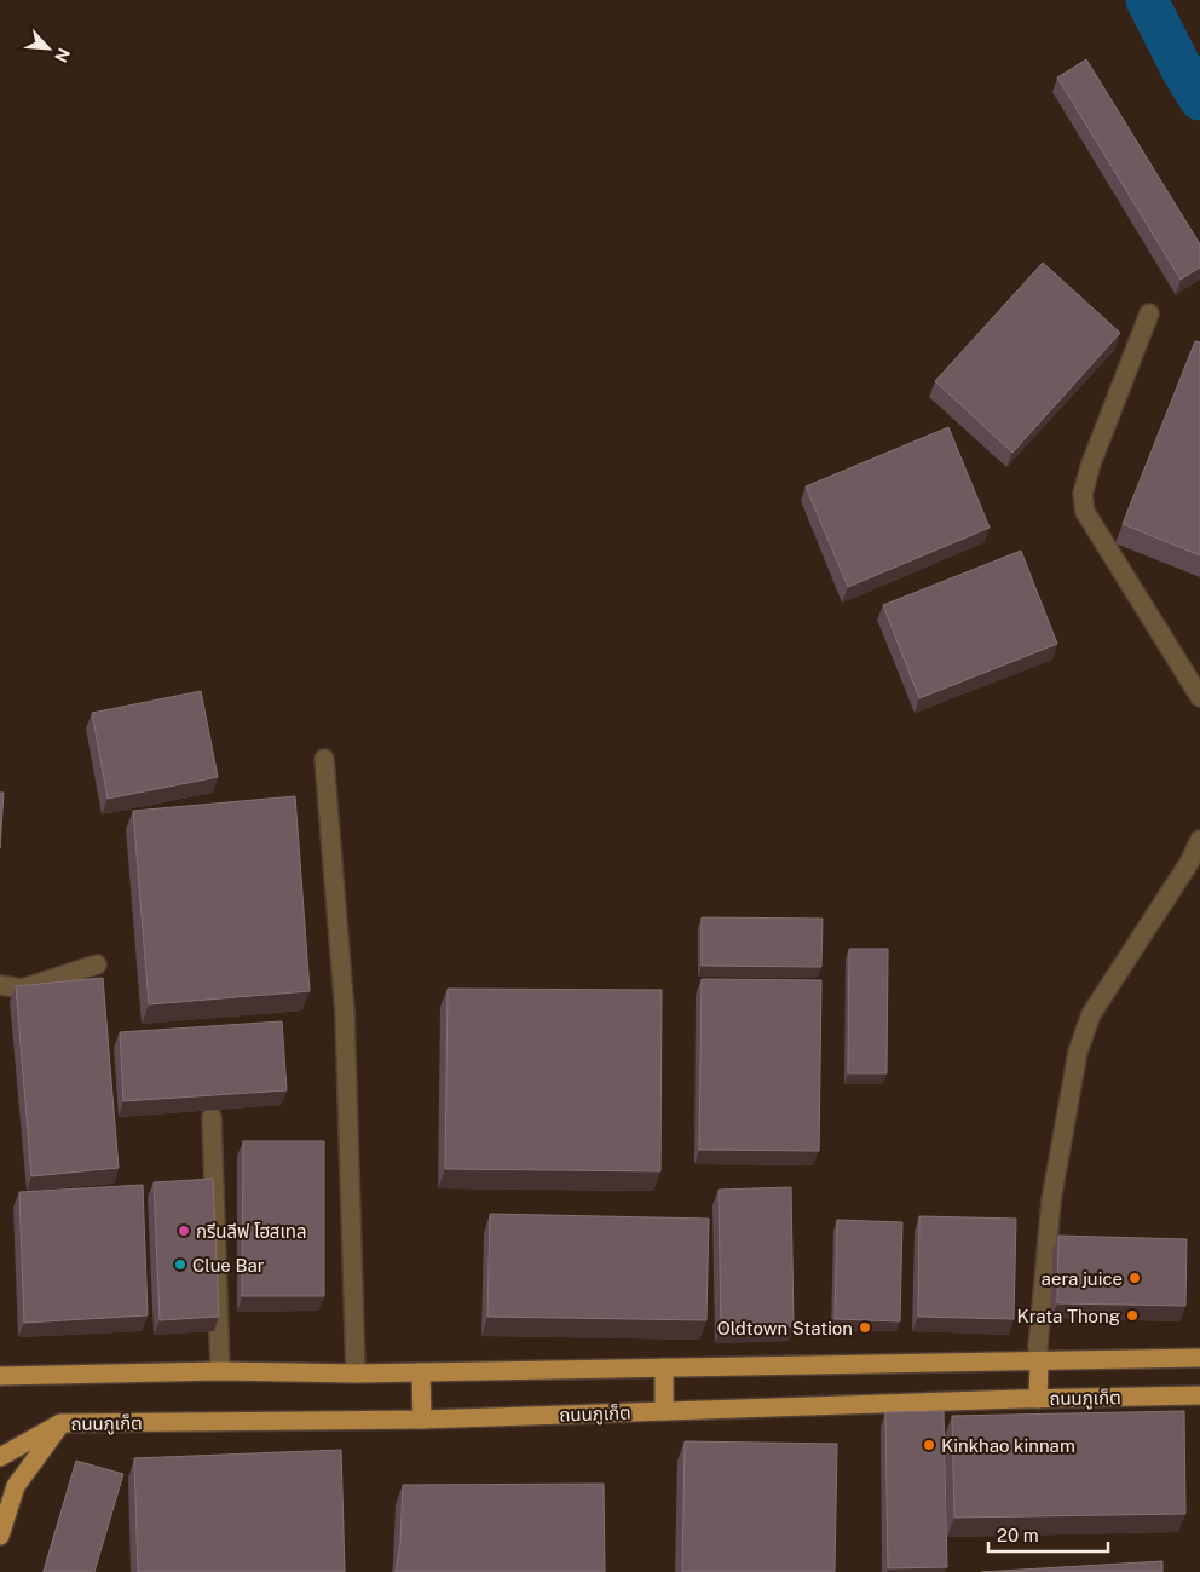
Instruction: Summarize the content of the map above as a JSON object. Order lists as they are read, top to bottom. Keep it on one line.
{"streets":{"main road":["ถนนภูเก็ต"]},"places":["กรีนลีฟ โฮสเทล","Clue Bar","aera juice","Krata Thong","Oldtown Station","Kinkhao kinnam"],"scale_bar":"20 m","north":"bottom right"}
